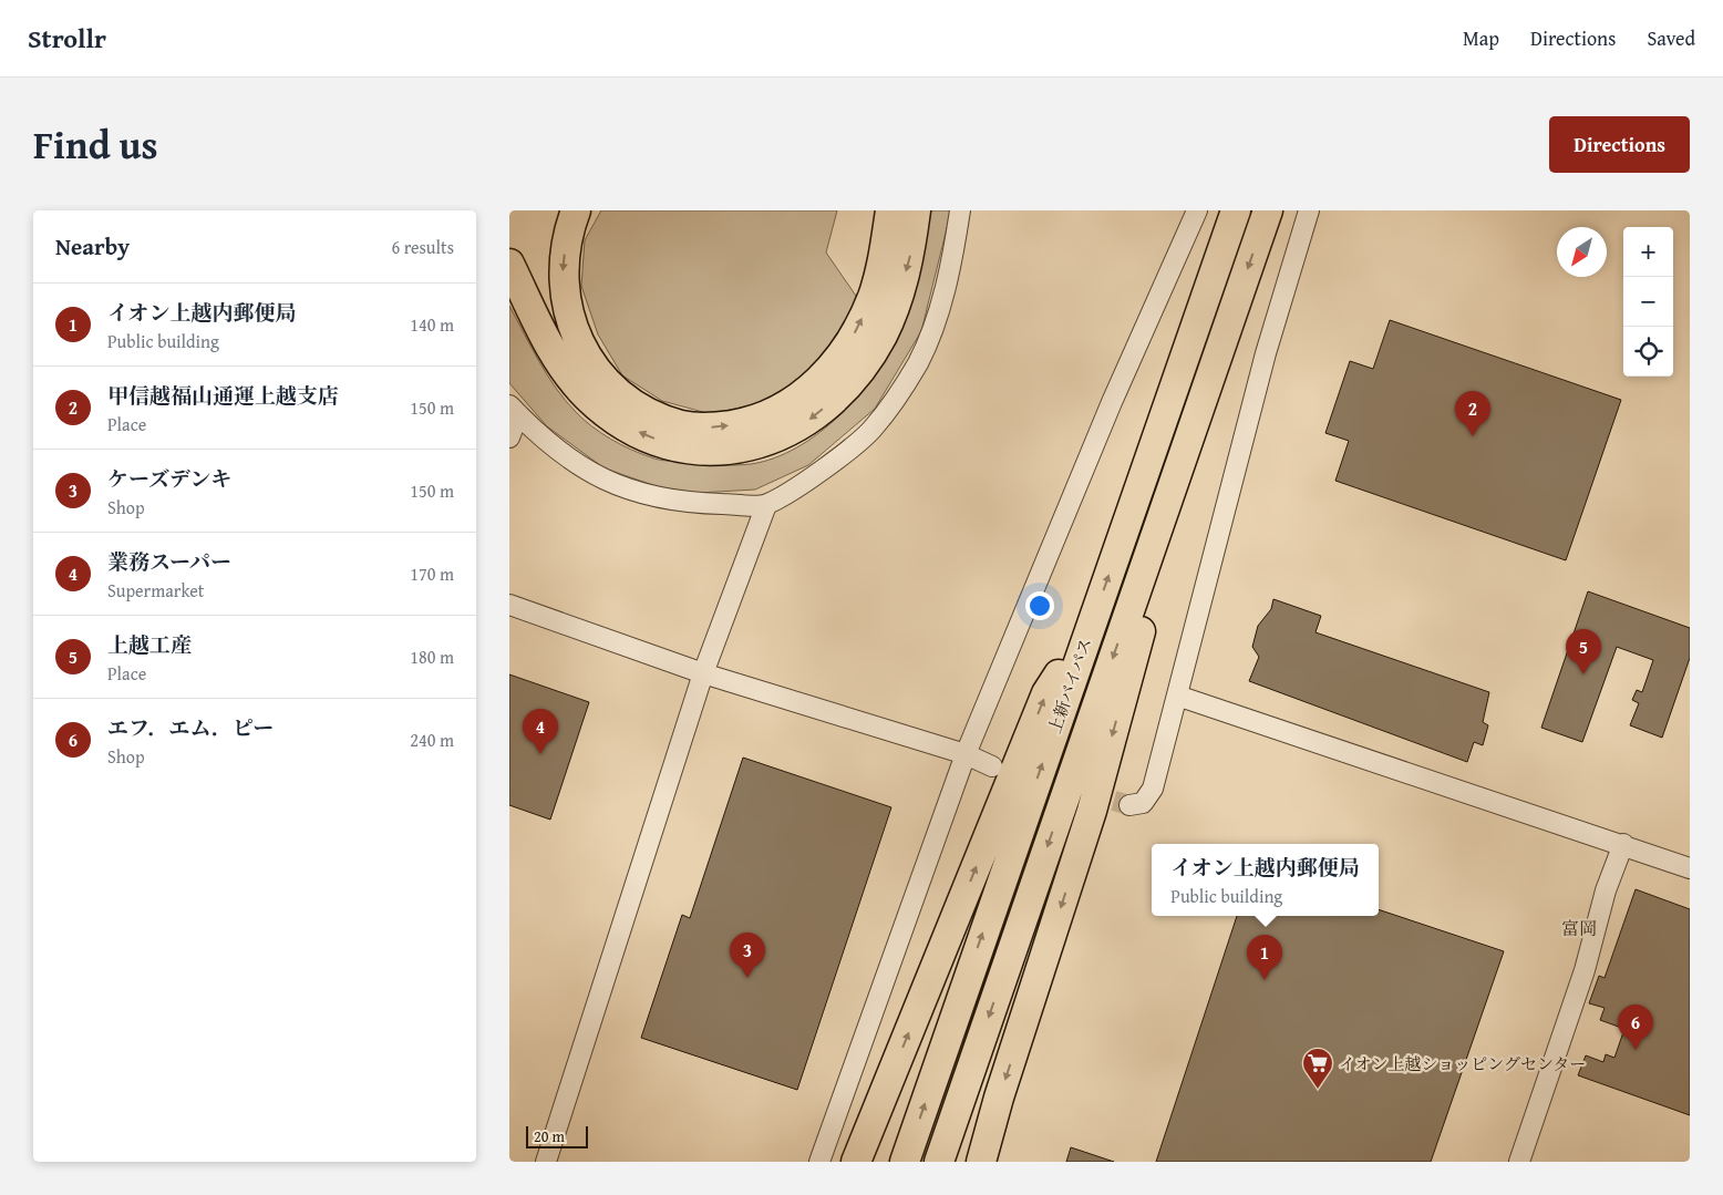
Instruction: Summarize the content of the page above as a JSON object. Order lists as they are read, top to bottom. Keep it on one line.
{"streets":{"highway":["上新バイパス"]},"districts":["富岡"],"places":{"supermarket":["イオン上越ショッピングセンター"]},"scale_bar":"20 m","north":"bottom left","page":{"header":"Strollr","nav":["Map","Directions","Saved"],"title":"Find us","buttons":"Directions","heading":["Nearby","6 results"],"map_buttons":["+","−"],"list":[{"mark":"1","name":"イオン上越内郵便局","note":"Public building","value":"140 m"},{"mark":"2","name":"甲信越福山通運上越支店","note":"Place","value":"150 m"},{"mark":"3","name":"ケーズデンキ","note":"Shop","value":"150 m"},{"mark":"4","name":"業務スーパー","note":"Supermarket","value":"170 m"},{"mark":"5","name":"上越工産","note":"Place","value":"180 m"},{"mark":"6","name":"エフ．エム．ピー","note":"Shop","value":"240 m"}],"pins":["2","5","4","3","1","6"],"popup":["イオン上越内郵便局","Public building"],"scale":"20 m"}}
